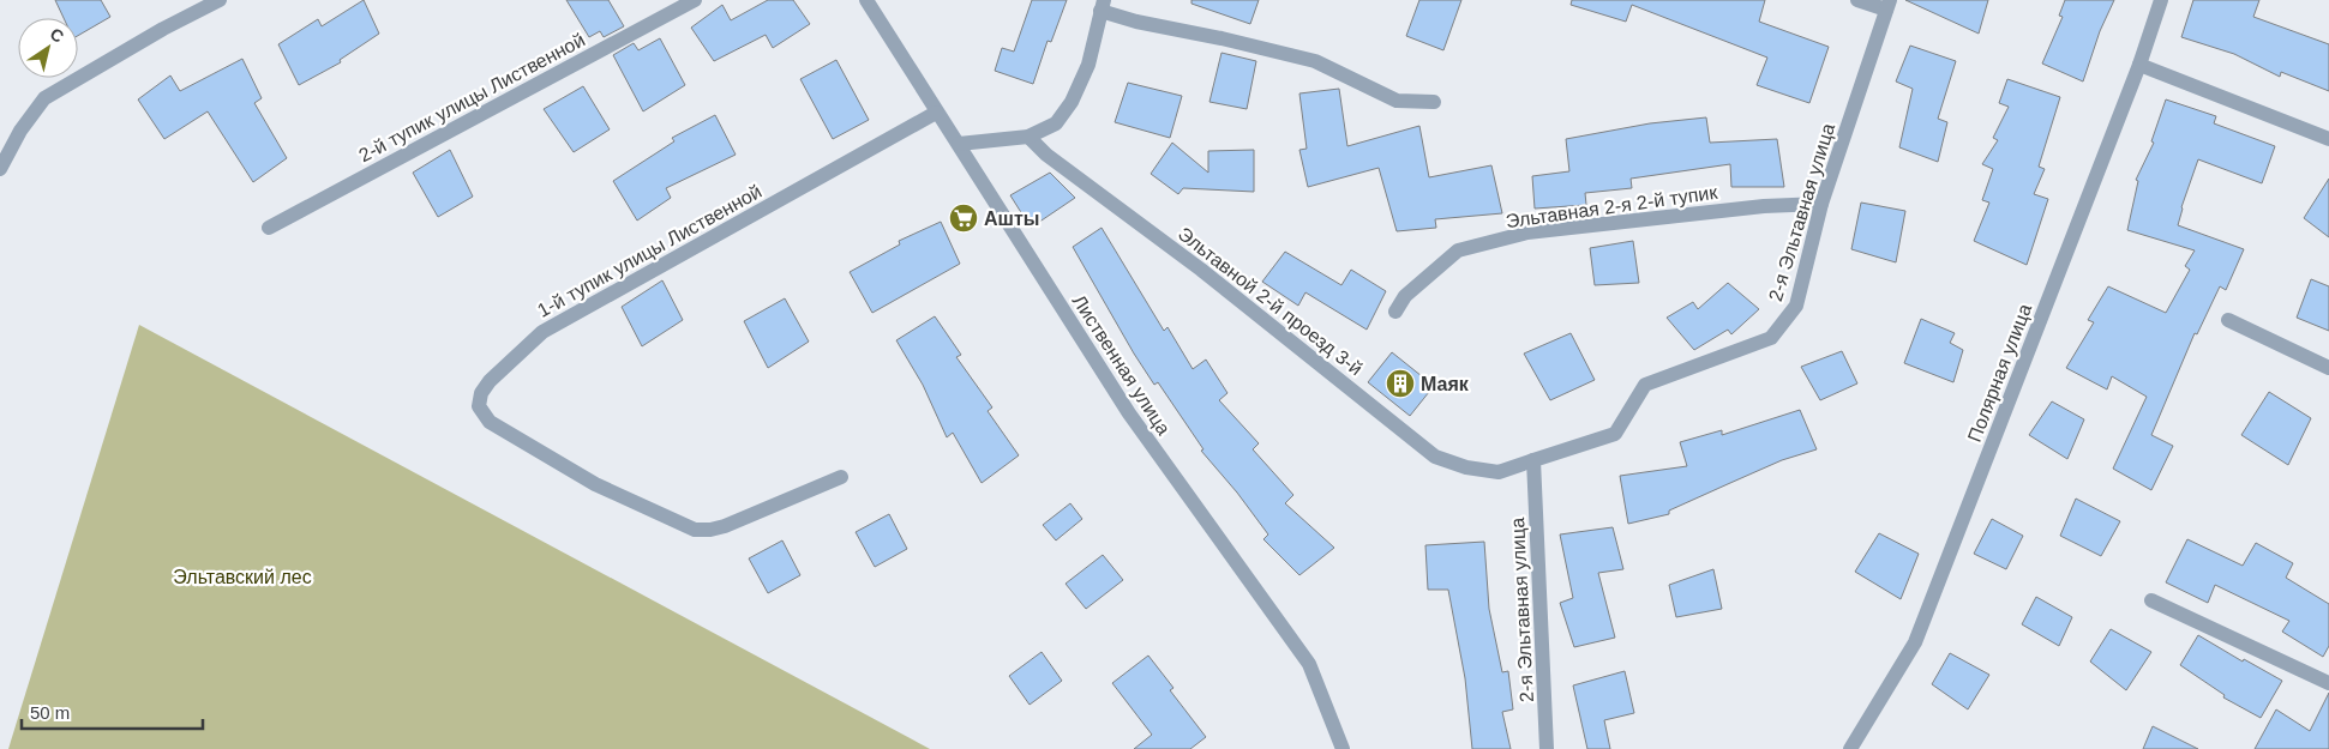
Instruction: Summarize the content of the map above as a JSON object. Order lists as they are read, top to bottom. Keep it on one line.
{"streets":{"street":["2-й тупик улицы Лиственной","Эльтавная 2-я 2-й тупик","2-я Эльтавная улица","1-й тупик улицы Лиственной","Эльтавной 2-й проезд 3-й","Лиственная улица","Полярная улица"]},"crossings":[["Эльтавная 2-я 2-й тупик","2-я Эльтавная улица"],["2-я Эльтавная улица","Эльтавной 2-й проезд 3-й"],["1-й тупик улицы Лиственной","Лиственная улица"]],"parks":["Эльтавский лес"],"places":{"supermarket":["Ашты"],"building":["Маяк"]},"scale_bar":"50 m","north":"top right"}
